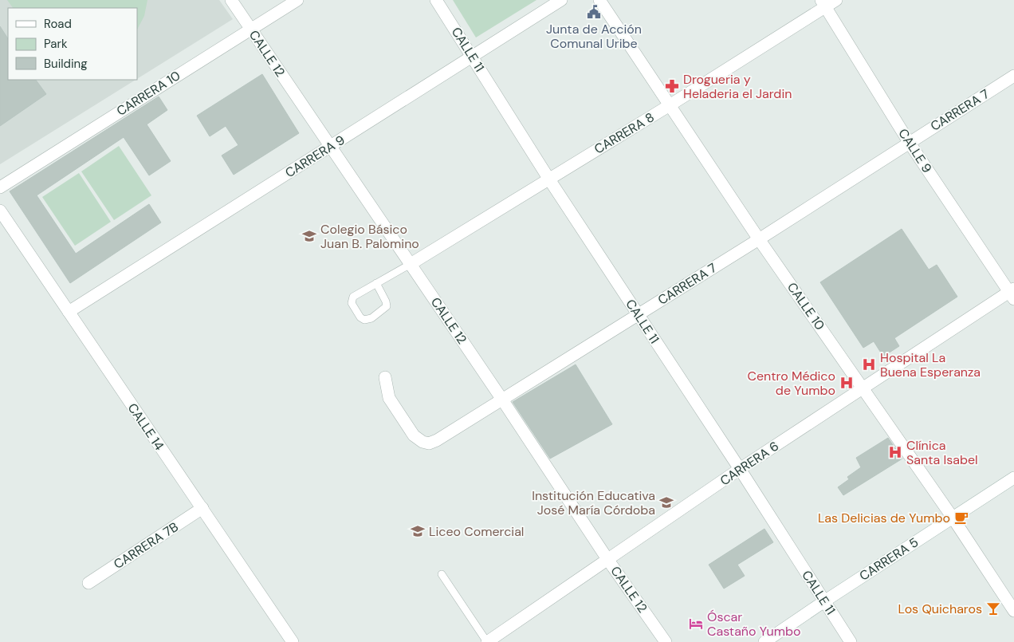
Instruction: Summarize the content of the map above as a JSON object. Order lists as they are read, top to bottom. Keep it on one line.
{"streets":{"street":["CALLE 11","CALLE 12","CARRERA 10","CARRERA 7","CARRERA 8","CALLE 9","CARRERA 9","CALLE 10","CALLE 14","CARRERA 6","CARRERA 7B","CARRERA 5"]},"crossings":[["CALLE 11","CARRERA 7"],["CALLE 11","CARRERA 8"],["CALLE 11","CARRERA 9"],["CALLE 11","CARRERA 6"],["CALLE 11","CARRERA 5"],["CALLE 12","CARRERA 10"],["CALLE 12","CARRERA 7"],["CALLE 12","CARRERA 8"],["CALLE 12","CARRERA 9"],["CALLE 12","CARRERA 6"],["CARRERA 7","CALLE 9"],["CARRERA 7","CALLE 10"],["CARRERA 8","CALLE 9"],["CARRERA 8","CALLE 10"],["CALLE 9","CARRERA 6"],["CARRERA 9","CALLE 14"],["CALLE 10","CARRERA 6"],["CALLE 10","CARRERA 5"],["CALLE 14","CARRERA 7B"]],"places":{"public building":["Junta de Acción Comunal Uribe"],"pharmacy":["Drogueria y Heladeria el Jardin"],"school or university":["Colegio Básico Juan B. Palomino","Institución Educativa José María Córdoba","Liceo Comercial"],"hospital":["Hospital La Buena Esperanza","Centro Médico de Yumbo","Clínica Santa Isabel"],"cafe":["Las Delicias de Yumbo"],"bar":["Los Quicharos"],"hotel":["Óscar Castaño Yumbo"]},"legend":["Road","Park","Building"]}
